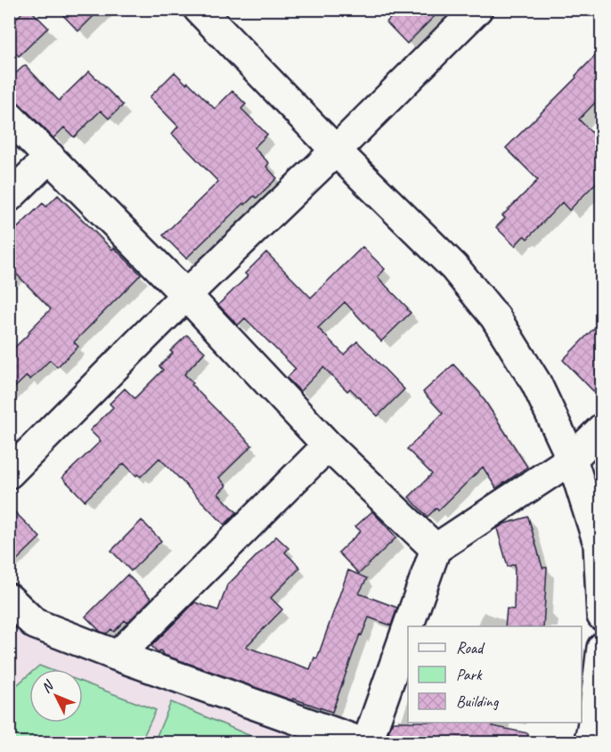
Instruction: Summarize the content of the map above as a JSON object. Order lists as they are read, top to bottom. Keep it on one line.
{"legend":["Road","Park","Building"],"north":"top left"}
